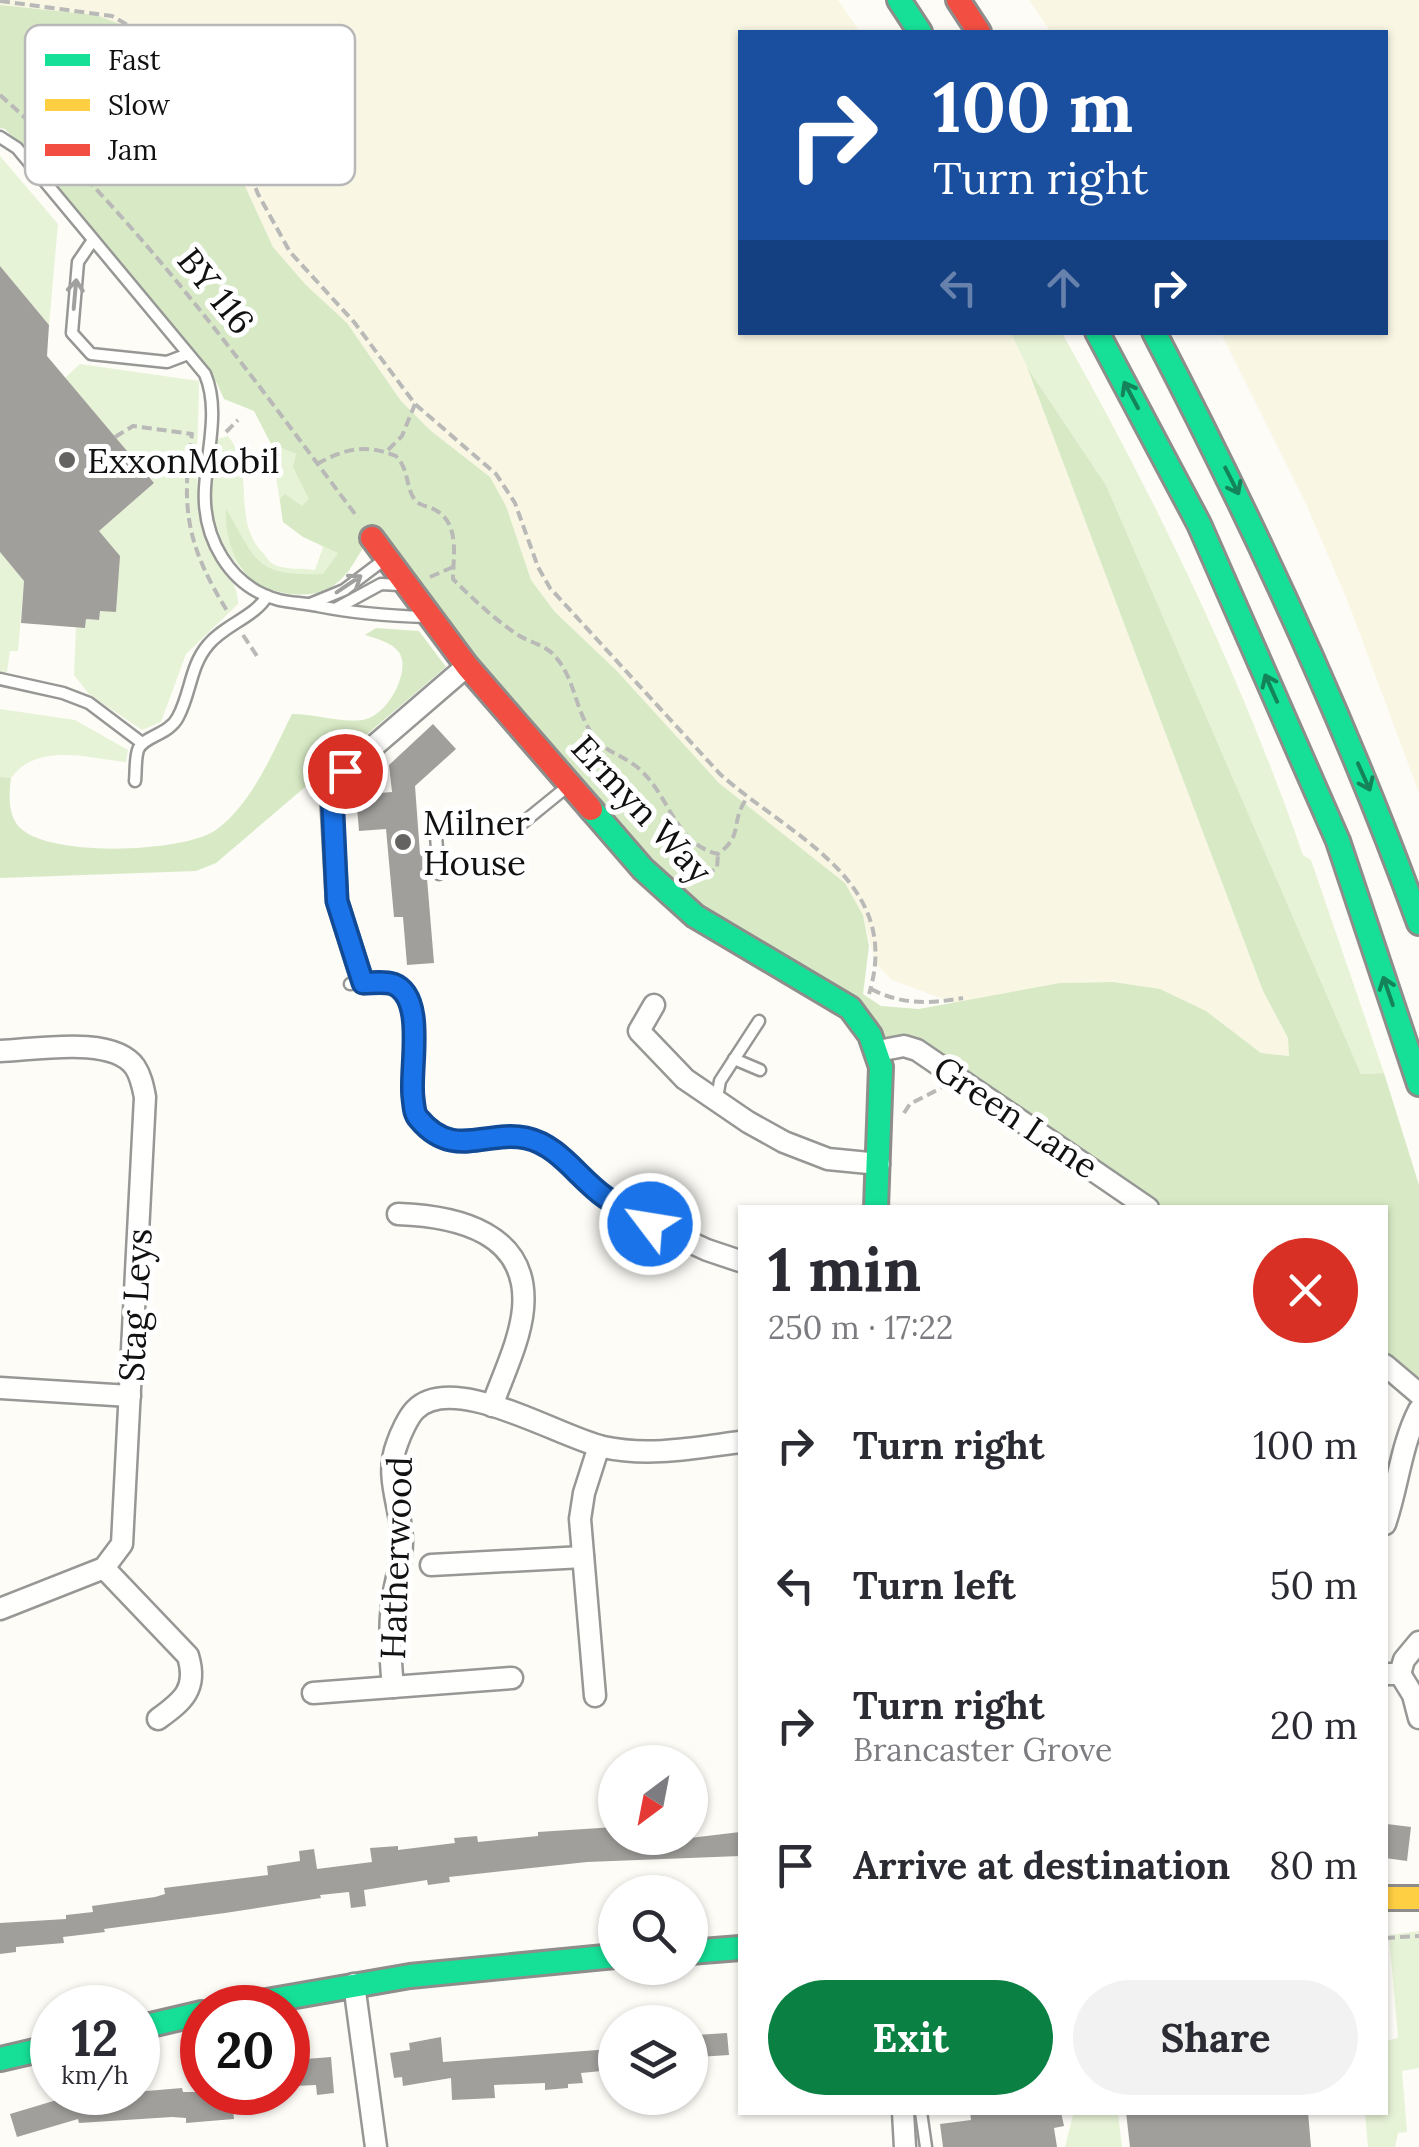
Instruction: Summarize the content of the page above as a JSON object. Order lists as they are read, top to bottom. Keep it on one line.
{"streets":{"main road":["Ermyn Way"],"street":["Green Lane","Stag Leys","Hatherwood"],"path":["BY 116"]},"crossings":[["BY 116","Ermyn Way"],["Ermyn Way","Green Lane"]],"places":["ExxonMobil","Milner House"],"legend":["Fast","Slow","Jam"],"north":"bottom left","page":{"turn":["100 m","Turn right"],"heading":["1 min","250 m · 17:22"],"list":[{"name":"Turn right","value":"100 m"},{"name":"Turn left","value":"50 m"},{"name":"Turn right","note":"Brancaster Grove","value":"20 m"},{"name":"Arrive at destination","value":"80 m"}],"buttons":["Exit","Share"],"speed":"12 km/h","limit":"20"}}
